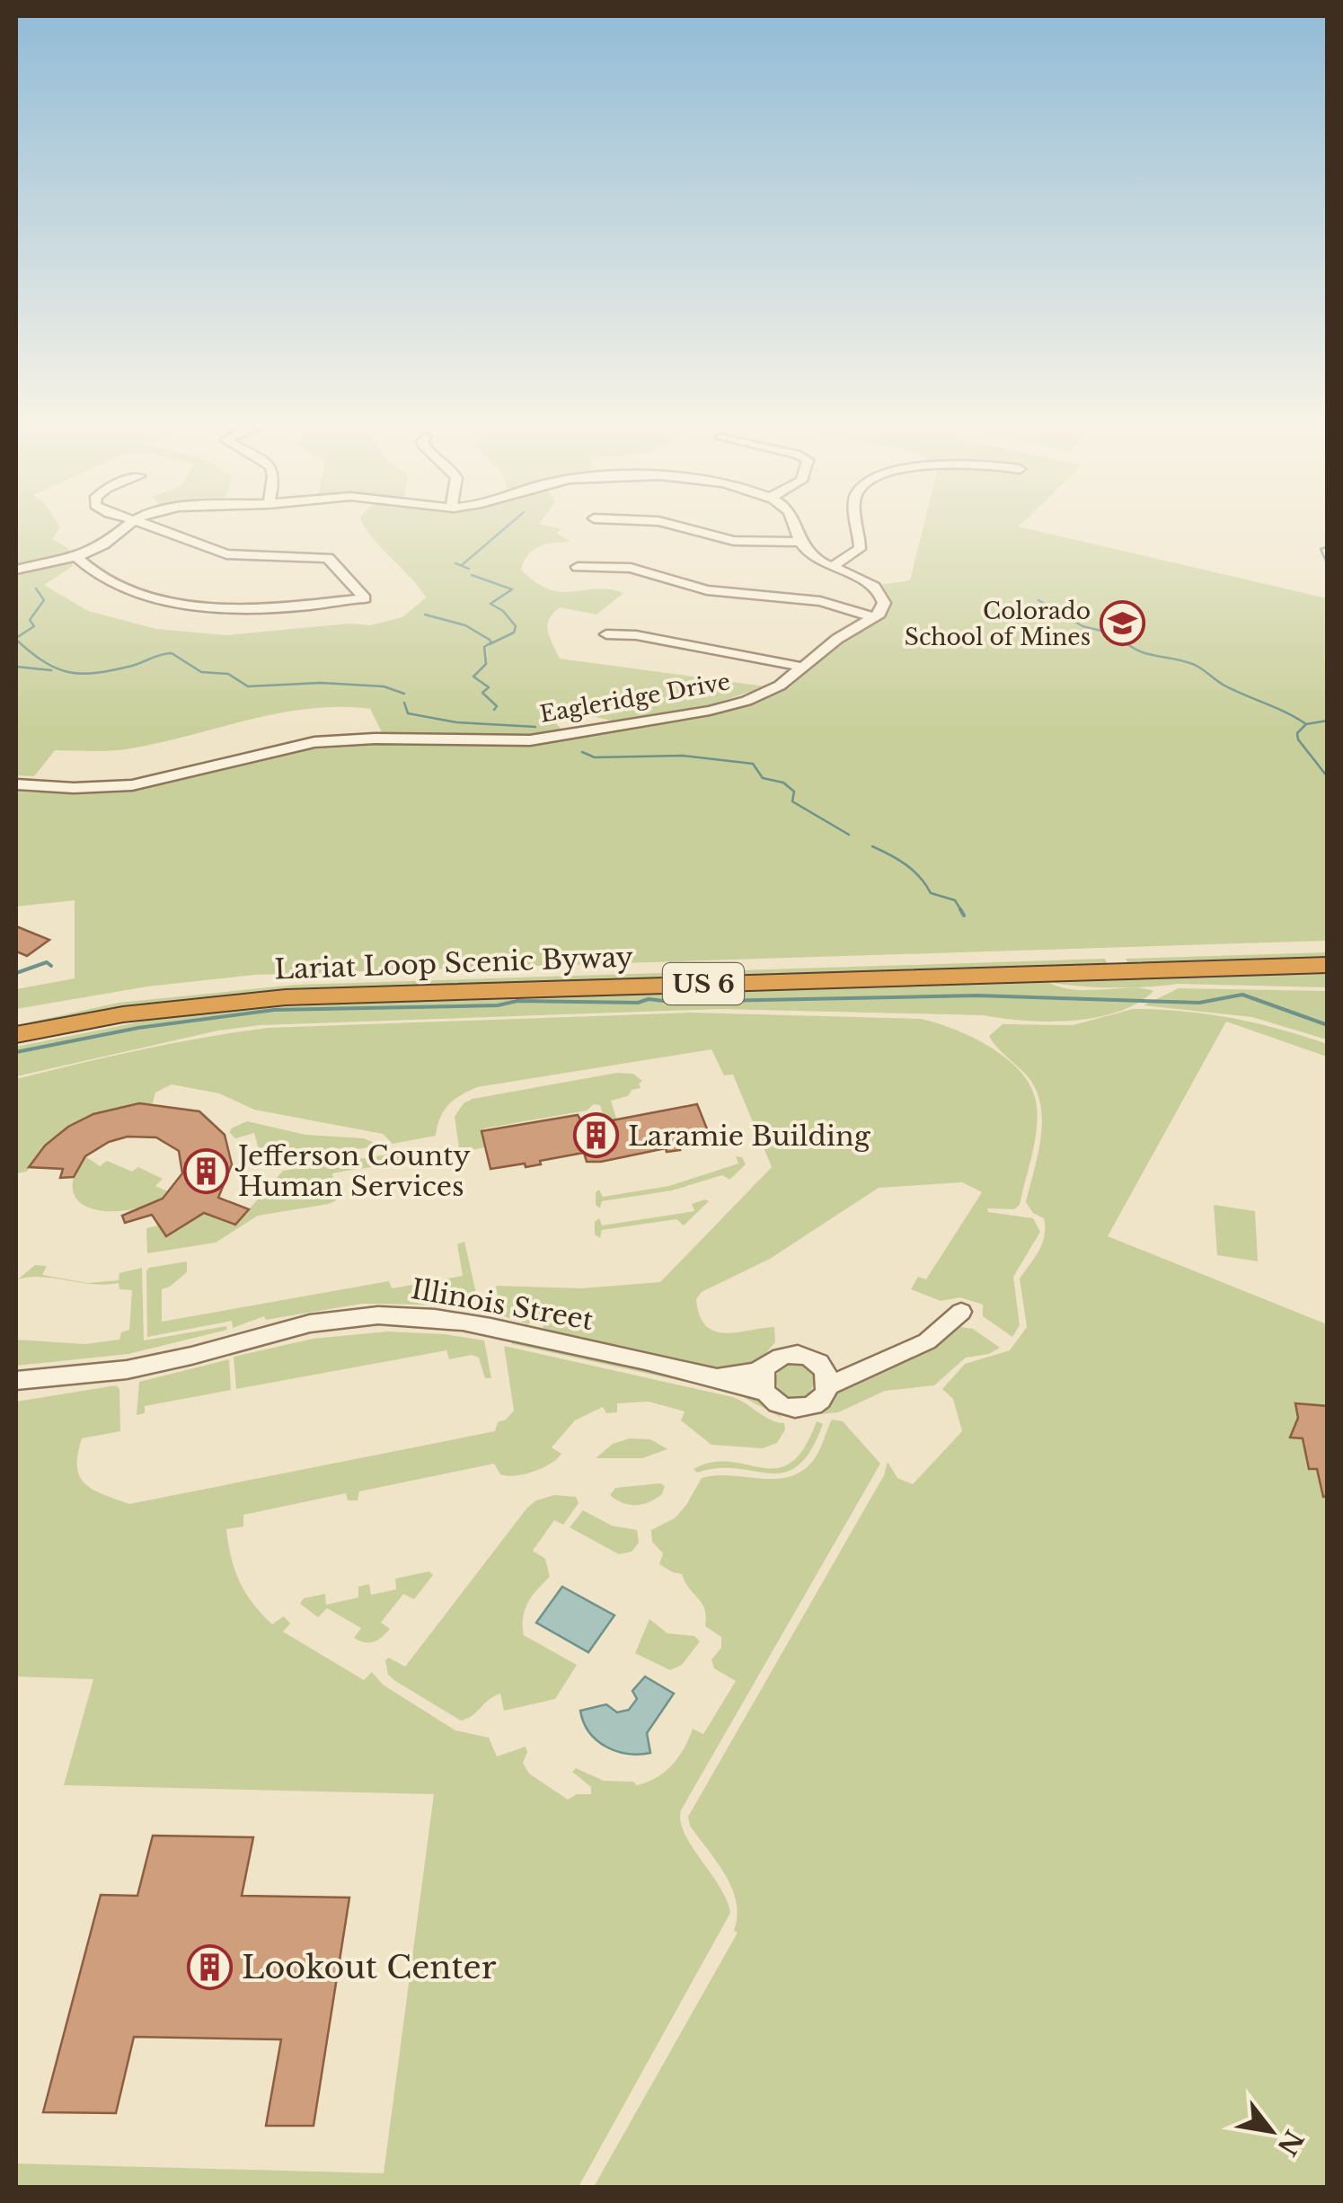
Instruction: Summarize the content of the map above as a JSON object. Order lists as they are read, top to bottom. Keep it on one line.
{"streets":{"highway":["Lariat Loop Scenic Byway","US 6"],"street":["Eagleridge Drive","Illinois Street"]},"places":{"school or university":["Colorado School of Mines"],"building":["Laramie Building","Jefferson County Human Services","Lookout Center"]},"north":"bottom right"}
